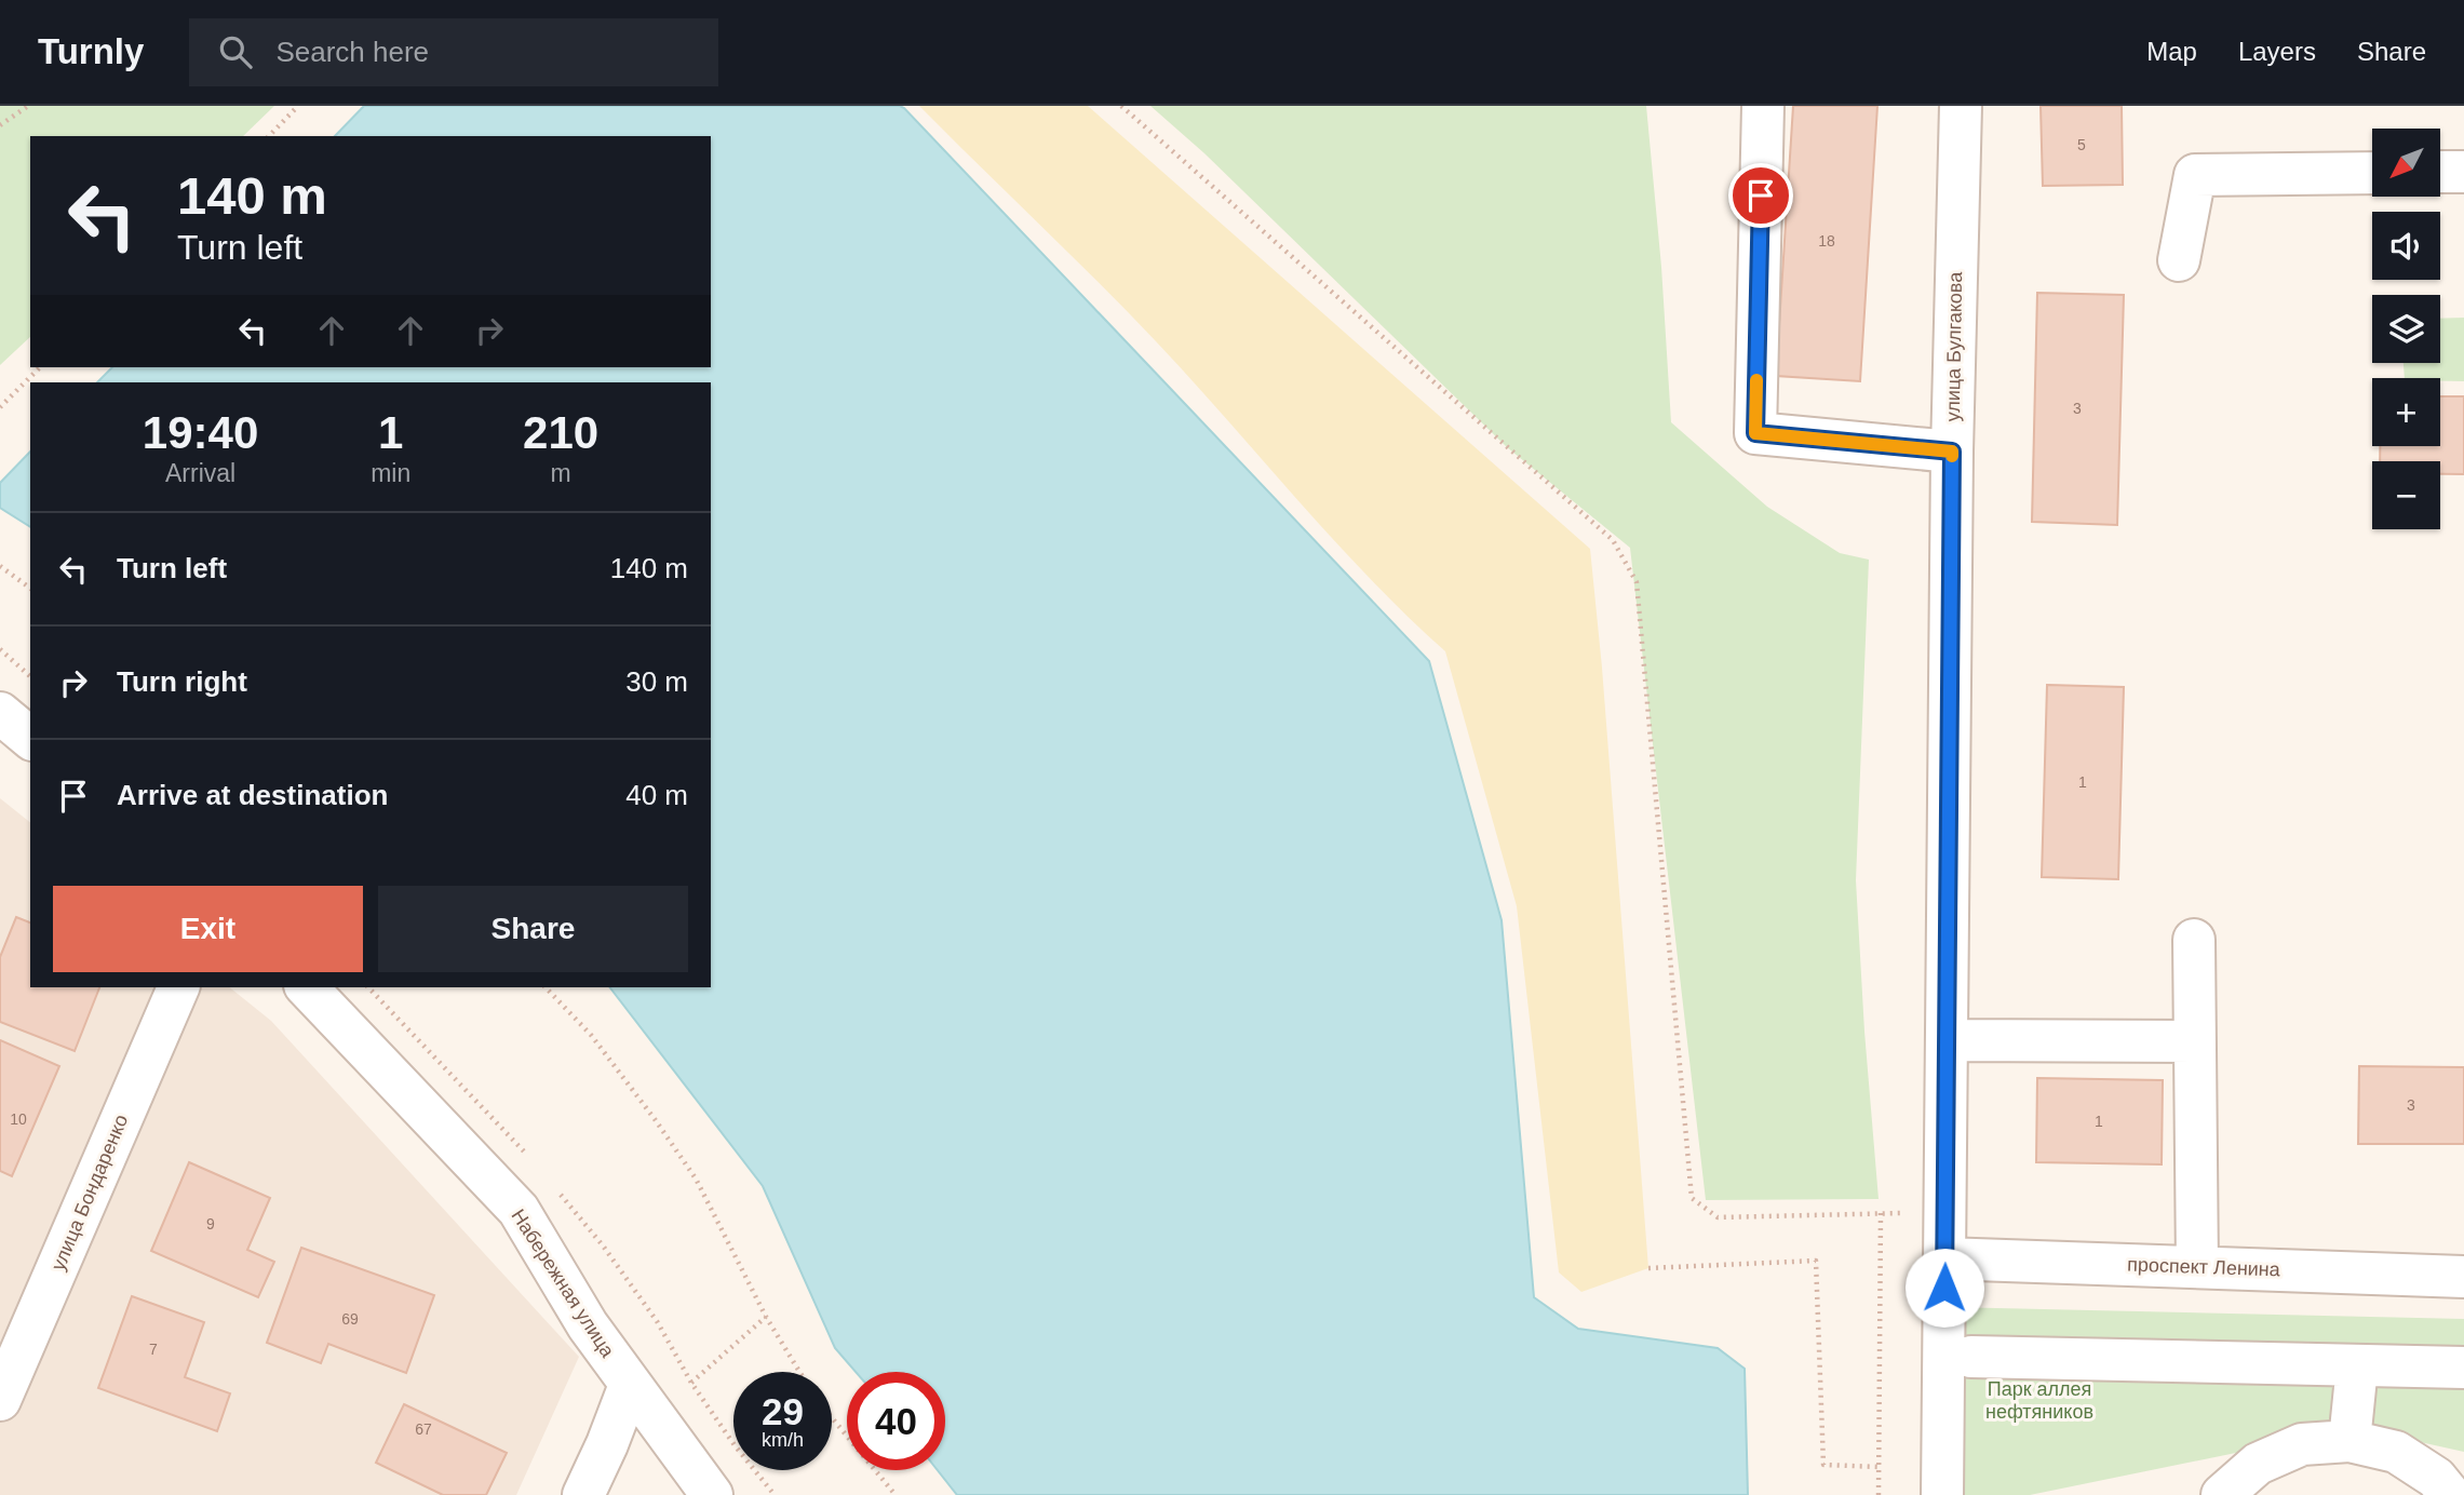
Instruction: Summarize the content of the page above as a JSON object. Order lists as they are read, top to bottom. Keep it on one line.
{"streets":{"street":["улица Булгакова","улица Бондаренко","проспект Ленина","Набережная улица"]},"crossings":[["улица Булгакова","проспект Ленина"]],"parks":["Парк аллея нефтяников"],"house_numbers":["5","18","3","1","3","10","1","9","69","7","67"],"north":"bottom left","page":{"header":"Turnly","search":"Search here","nav":["Map","Layers","Share"],"map_buttons":["+","−"],"turn":["140 m","Turn left"],"eta":["19:40","Arrival","1","min","210","m"],"list":[{"name":"Turn left","value":"140 m"},{"name":"Turn right","value":"30 m"},{"name":"Arrive at destination","value":"40 m"}],"buttons":["Exit","Share"],"speed":"29 km/h","limit":"40"}}
